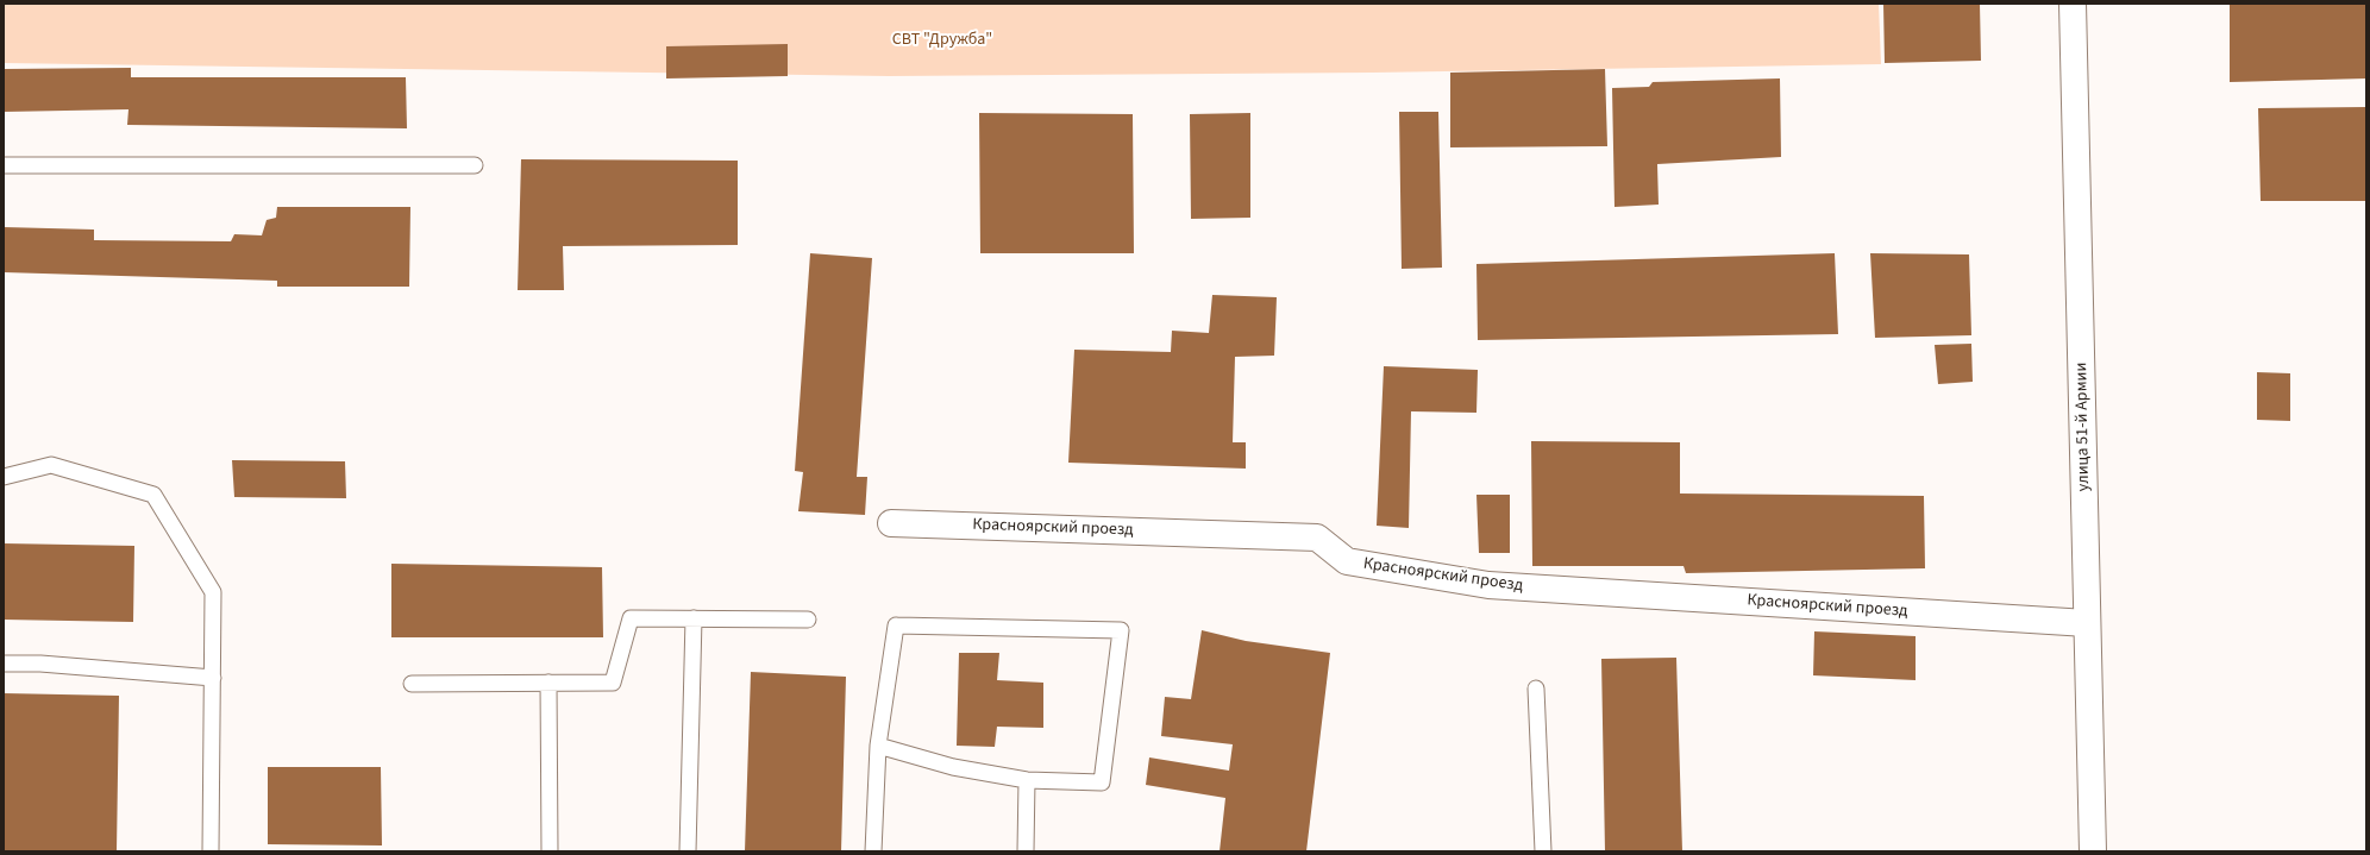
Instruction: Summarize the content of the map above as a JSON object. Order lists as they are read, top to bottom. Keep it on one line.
{"streets":{"street":["улица 51-й Армии","Красноярский проезд"]},"crossings":[["улица 51-й Армии","Красноярский проезд"]],"parks":["СВТ \"Дружба\""]}
